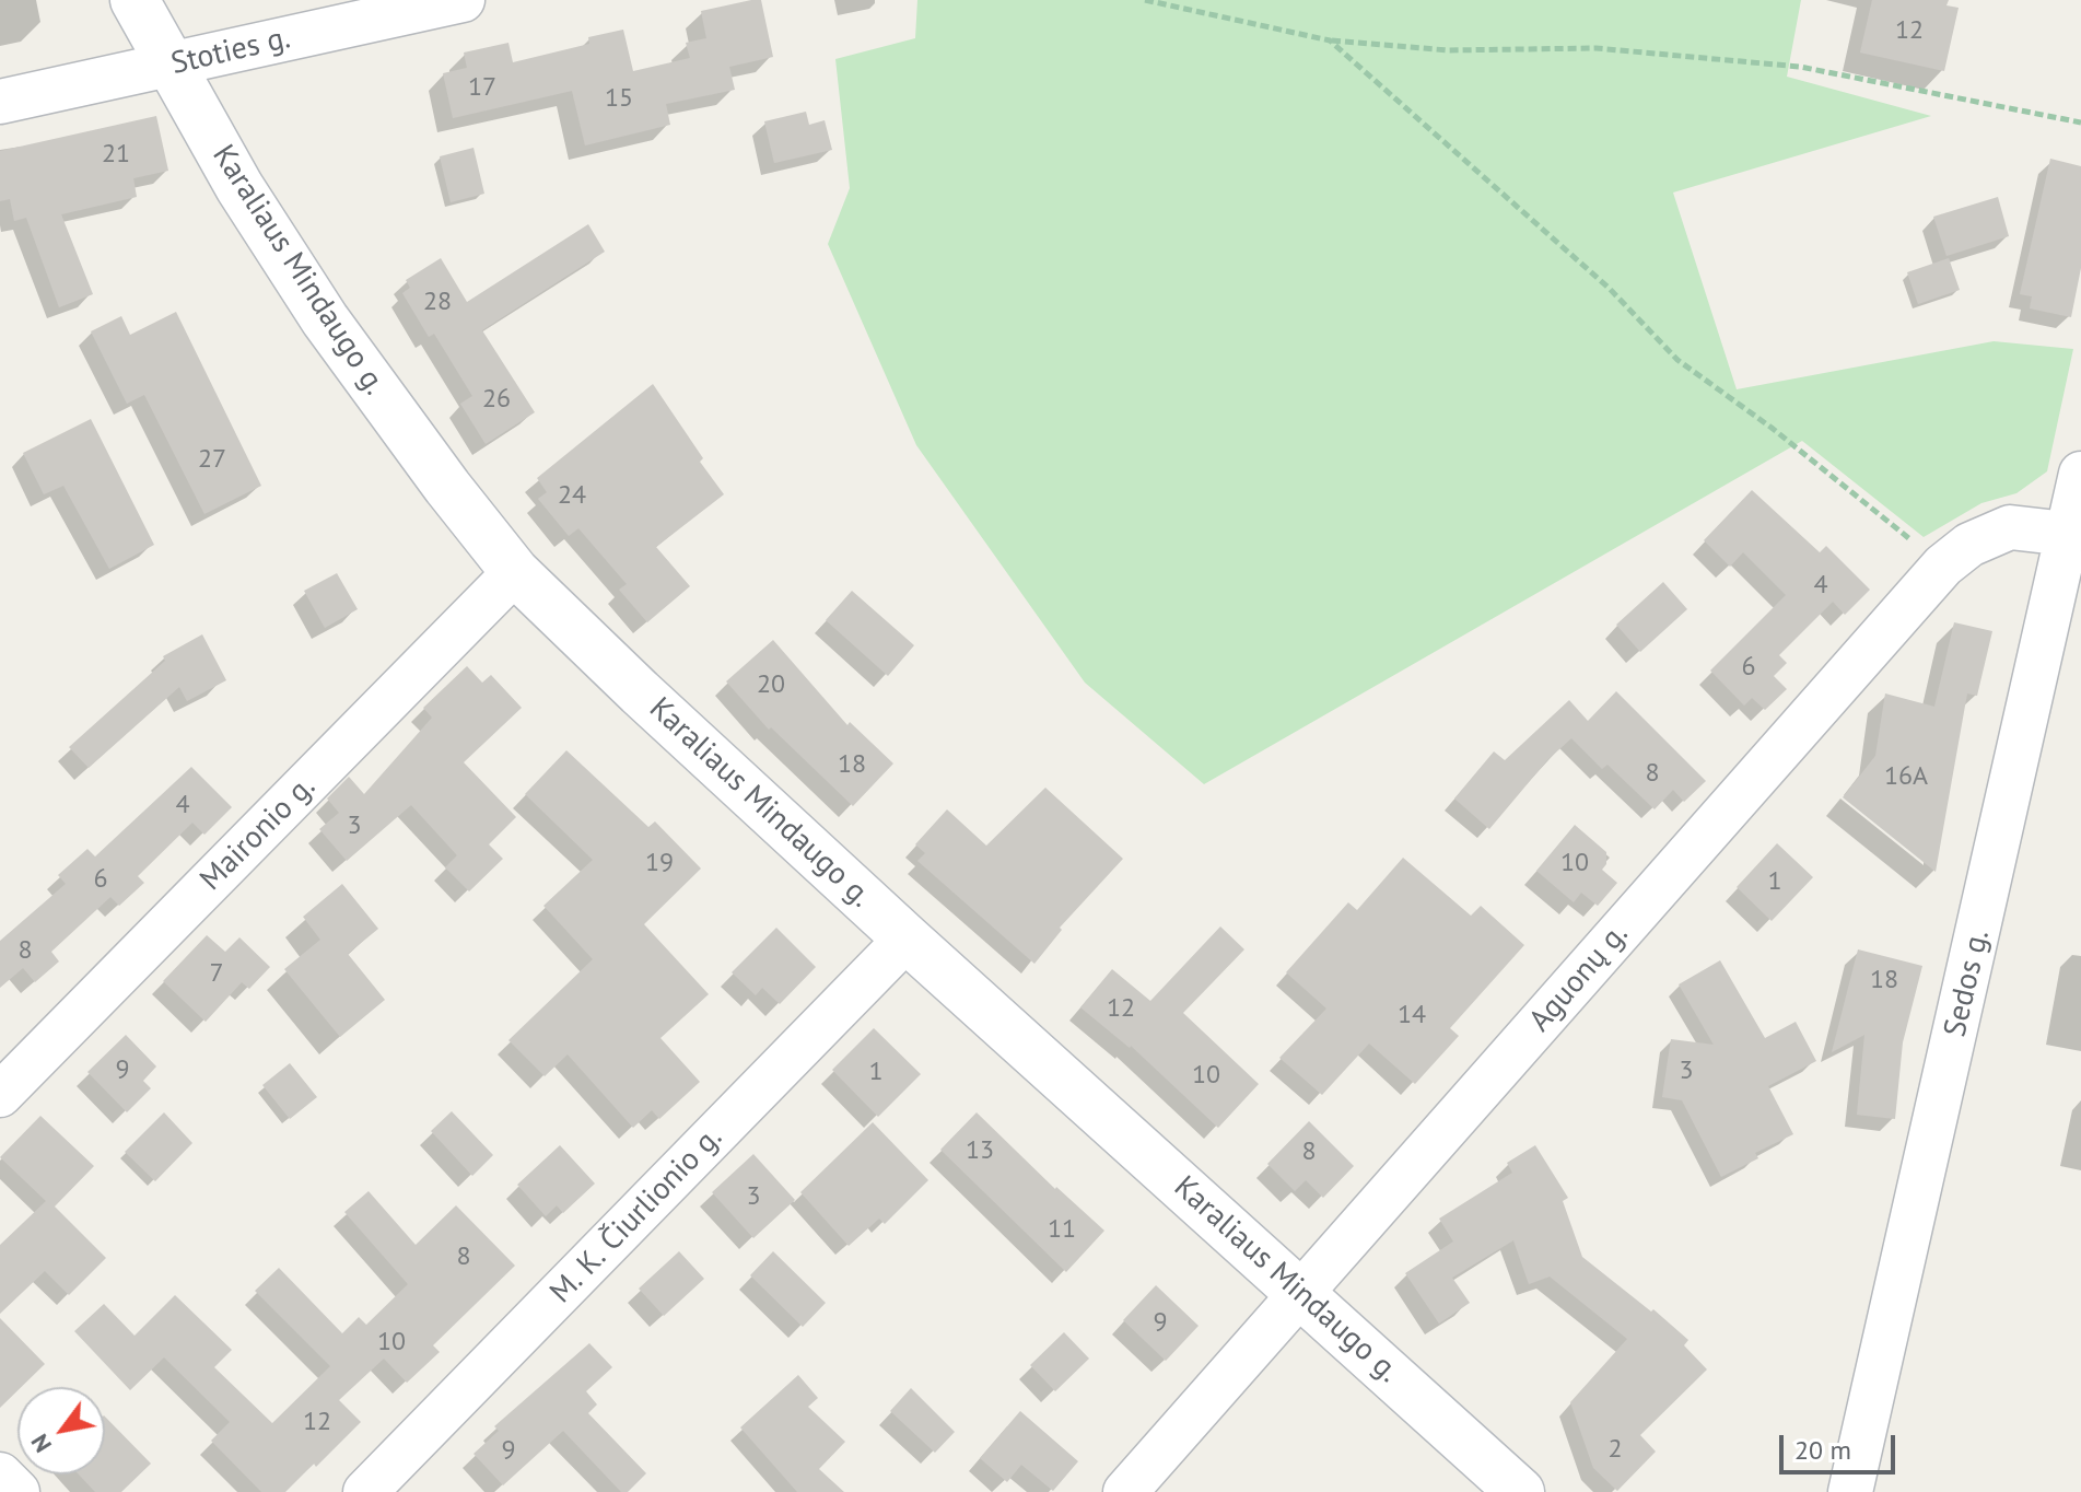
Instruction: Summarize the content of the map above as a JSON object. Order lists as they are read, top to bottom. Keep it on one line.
{"streets":{"main road":["Karaliaus Mindaugo g."],"street":["Stoties g.","Maironio g.","Aguonų g.","Sedos g.","M. K. Čiurlionio g."]},"crossings":[["Stoties g.","Karaliaus Mindaugo g."],["Karaliaus Mindaugo g.","Maironio g."],["Karaliaus Mindaugo g.","Aguonų g."],["Karaliaus Mindaugo g.","M. K. Čiurlionio g."],["Aguonų g.","Sedos g."]],"house_numbers":["12","17","15","21","28","26","27","24","4","6","20","18","8","16A","4","3","19","10","6","1","8","7","18","12","14","9","3","1","10","13","8","3","11","8","9","10","12","2","9"],"scale_bar":"20 m","north":"bottom left"}
